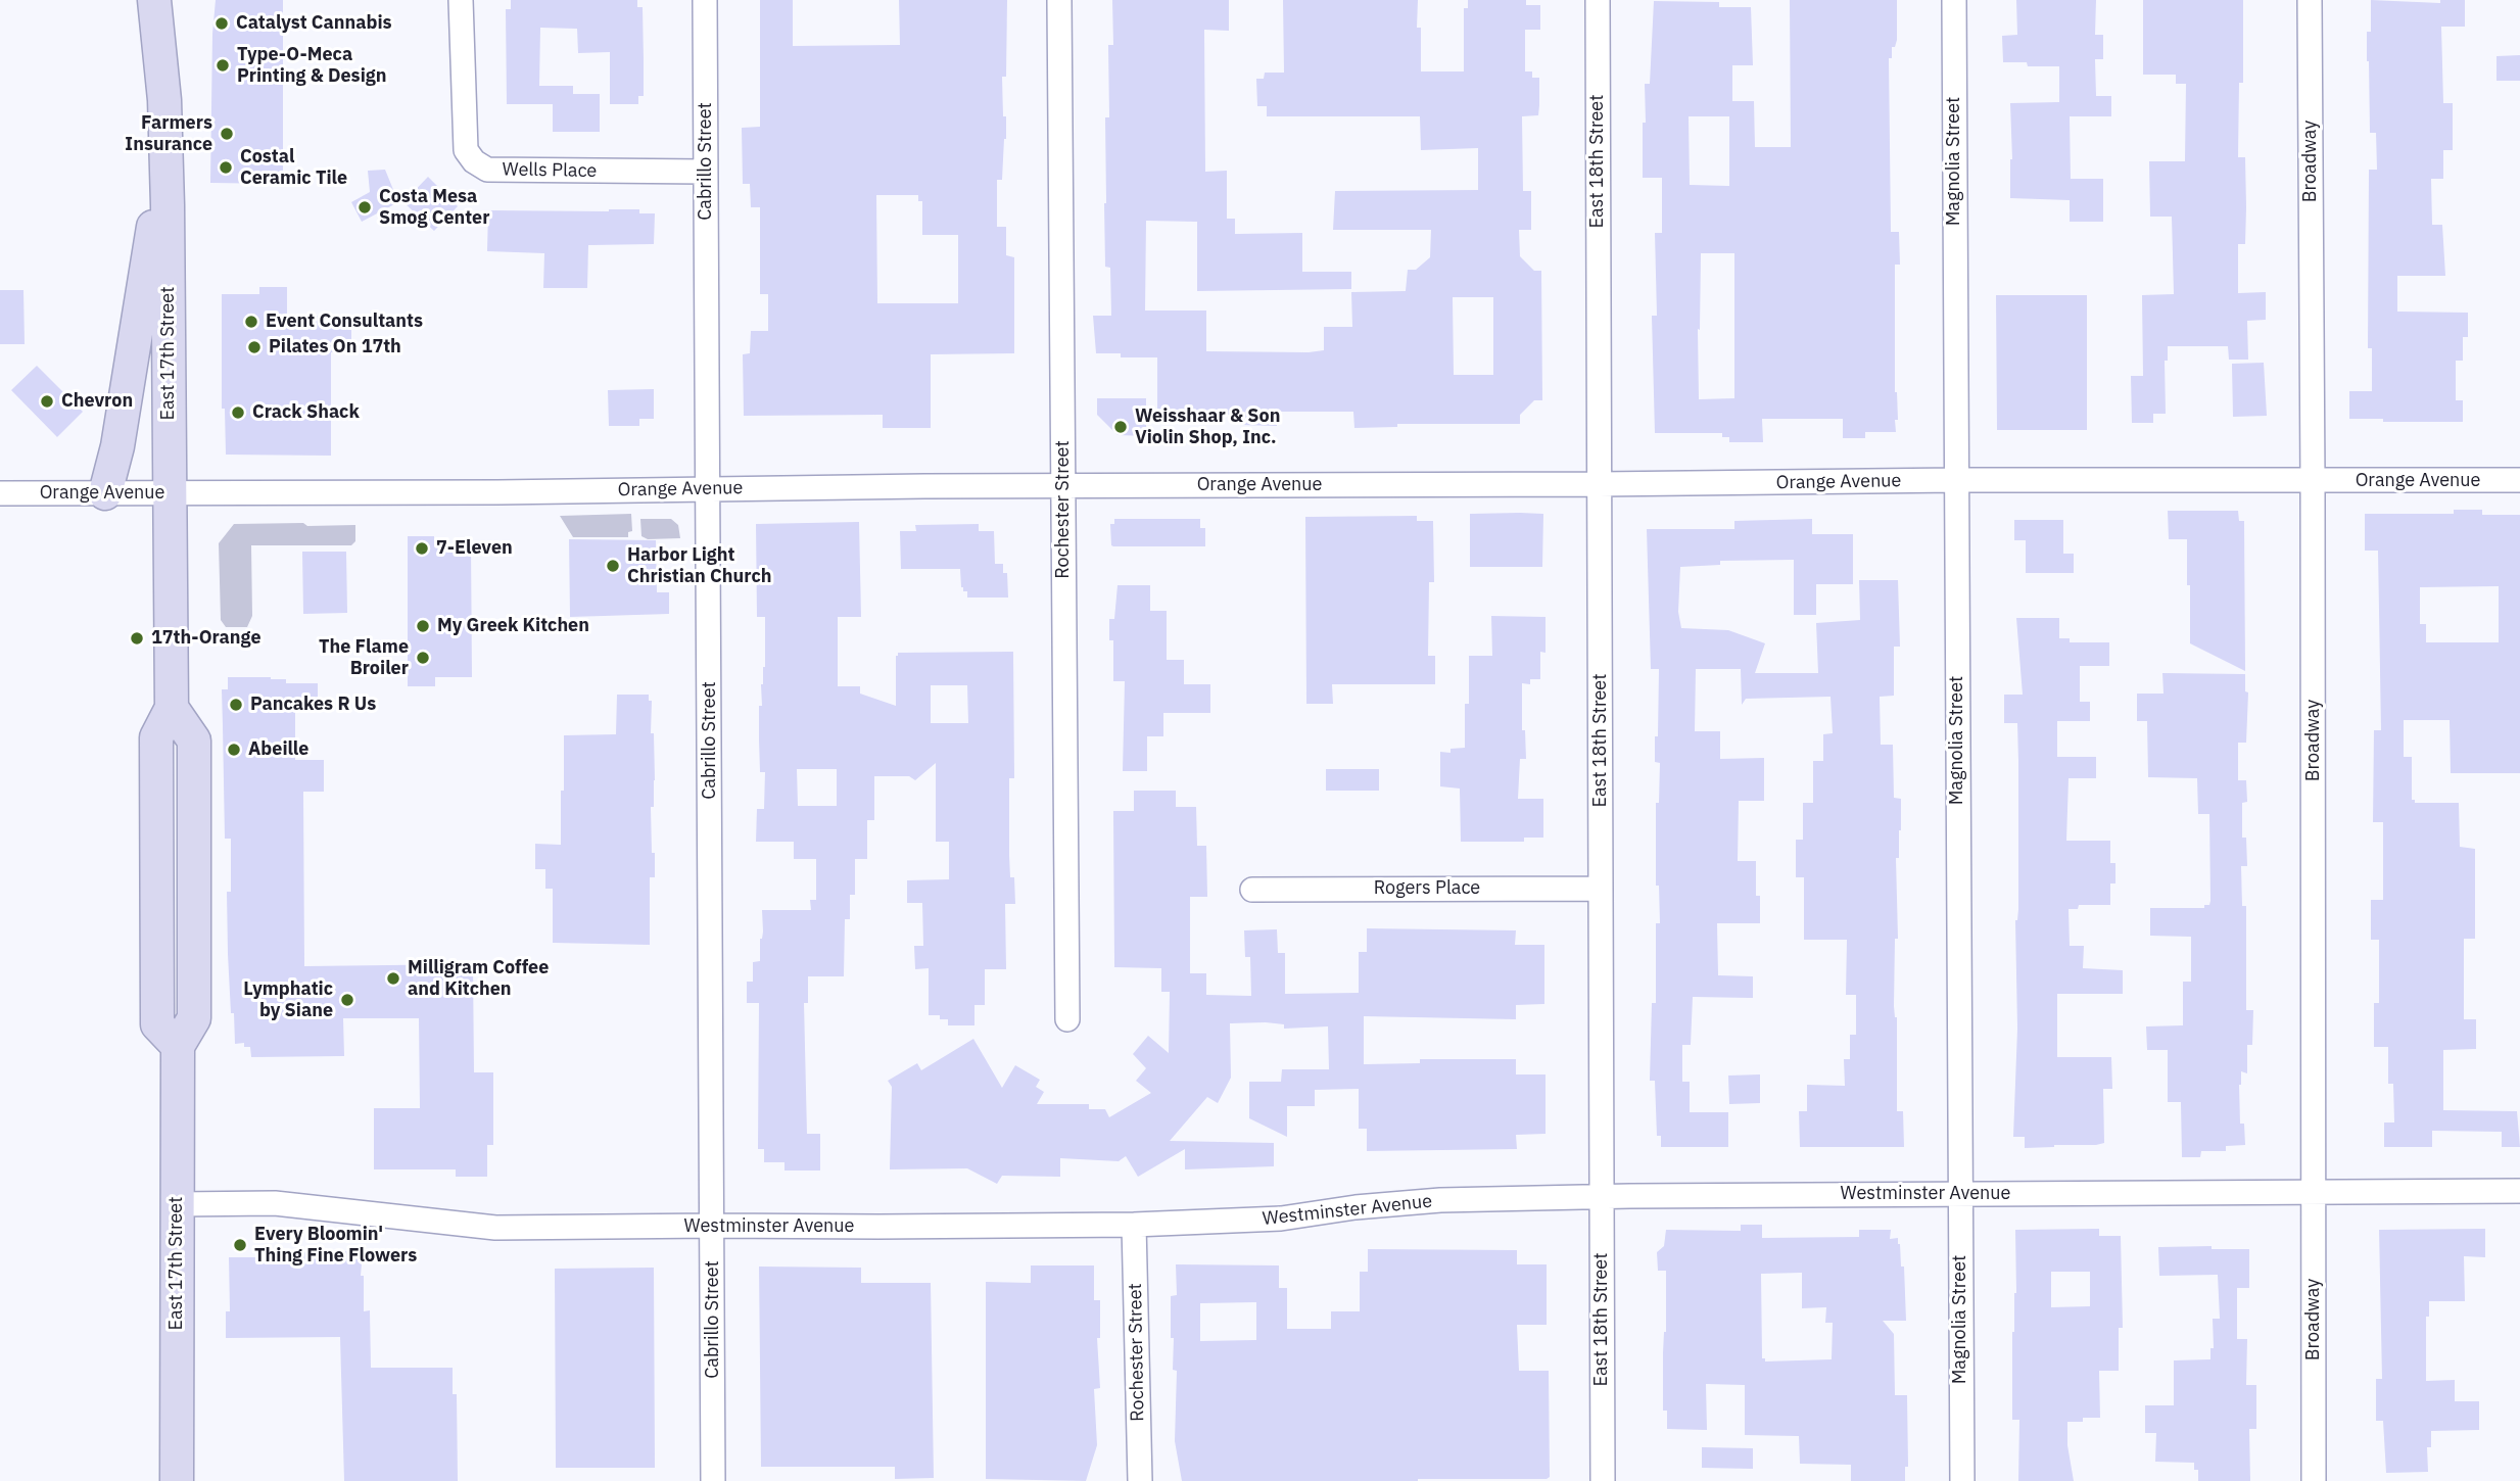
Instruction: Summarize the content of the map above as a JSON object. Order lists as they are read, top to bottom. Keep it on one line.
{"streets":{"main road":["East 17th Street"],"street":["Cabrillo Street","East 18th Street","Magnolia Street","Broadway","Wells Place","Orange Avenue","Rochester Street","Rogers Place","Westminster Avenue"]},"crossings":[["Cabrillo Street","Wells Place"],["Cabrillo Street","Orange Avenue"],["Cabrillo Street","Westminster Avenue"],["East 18th Street","Orange Avenue"],["East 18th Street","Rogers Place"],["East 18th Street","Westminster Avenue"],["Magnolia Street","Orange Avenue"],["Magnolia Street","Westminster Avenue"],["Broadway","Orange Avenue"],["Broadway","Westminster Avenue"],["East 17th Street","Orange Avenue"],["East 17th Street","Westminster Avenue"],["Orange Avenue","Rochester Street"],["Rochester Street","Westminster Avenue"]],"places":["Catalyst Cannabis","Type-O-Meca Printing & Design","Farmers Insurance","Costal Ceramic Tile","Costa Mesa Smog Center","Event Consultants","Pilates On 17th","Chevron","Crack Shack","Weisshaar & Son Violin Shop, Inc.","7-Eleven","Harbor Light Christian Church","My Greek Kitchen","17th-Orange","The Flame Broiler","Pancakes R Us","Abeille","Milligram Coffee and Kitchen","Lymphatic by Siane","Every Bloomin' Thing Fine Flowers"]}
